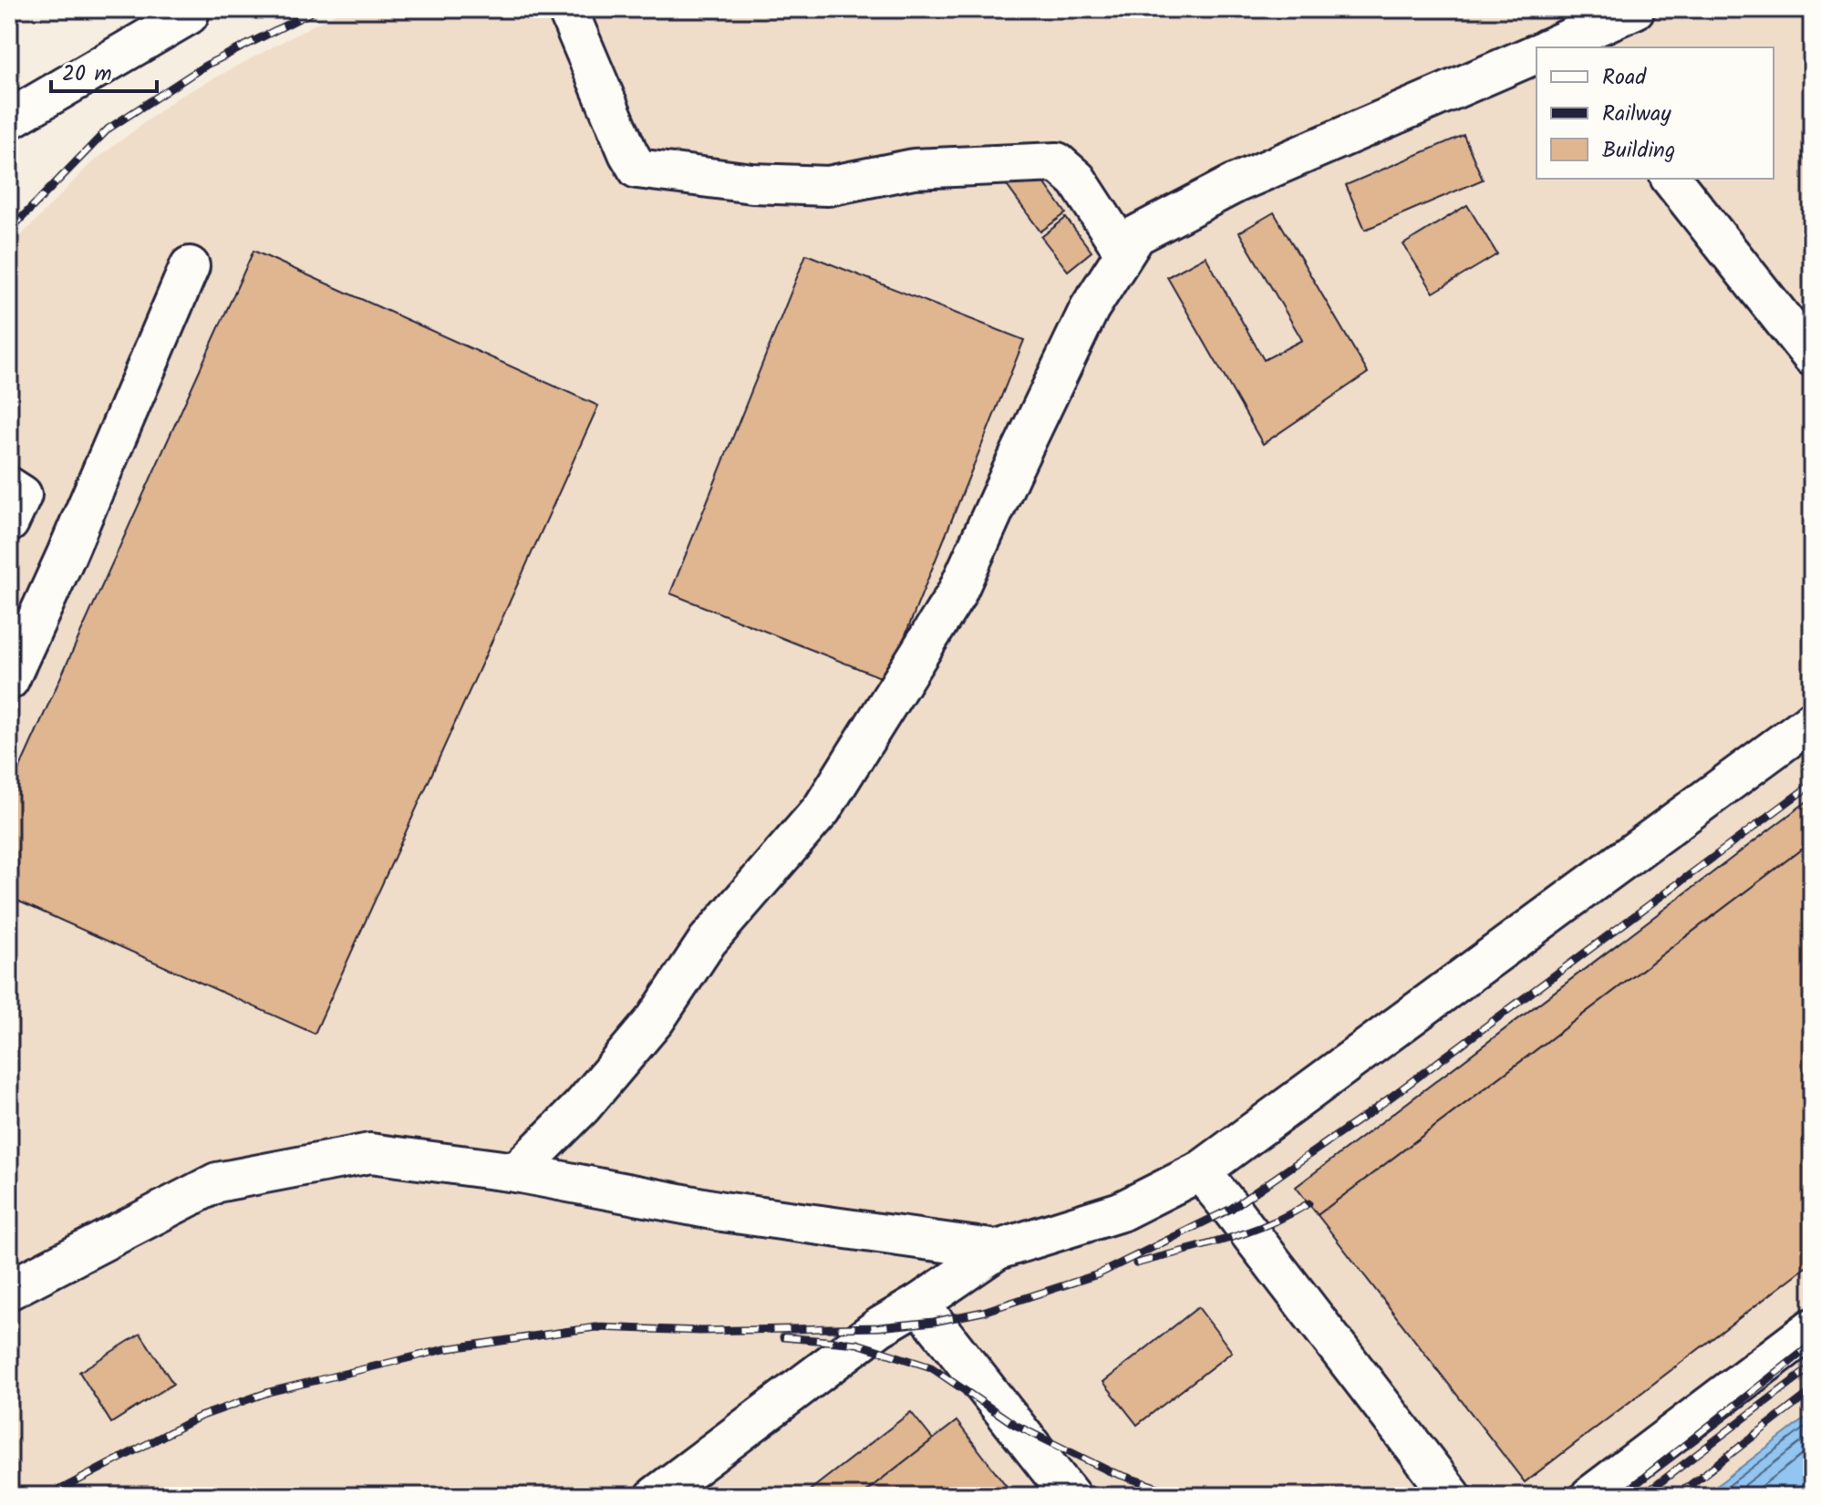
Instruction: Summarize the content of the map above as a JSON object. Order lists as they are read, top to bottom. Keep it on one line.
{"legend":["Road","Railway","Building"],"scale_bar":"20 m"}
